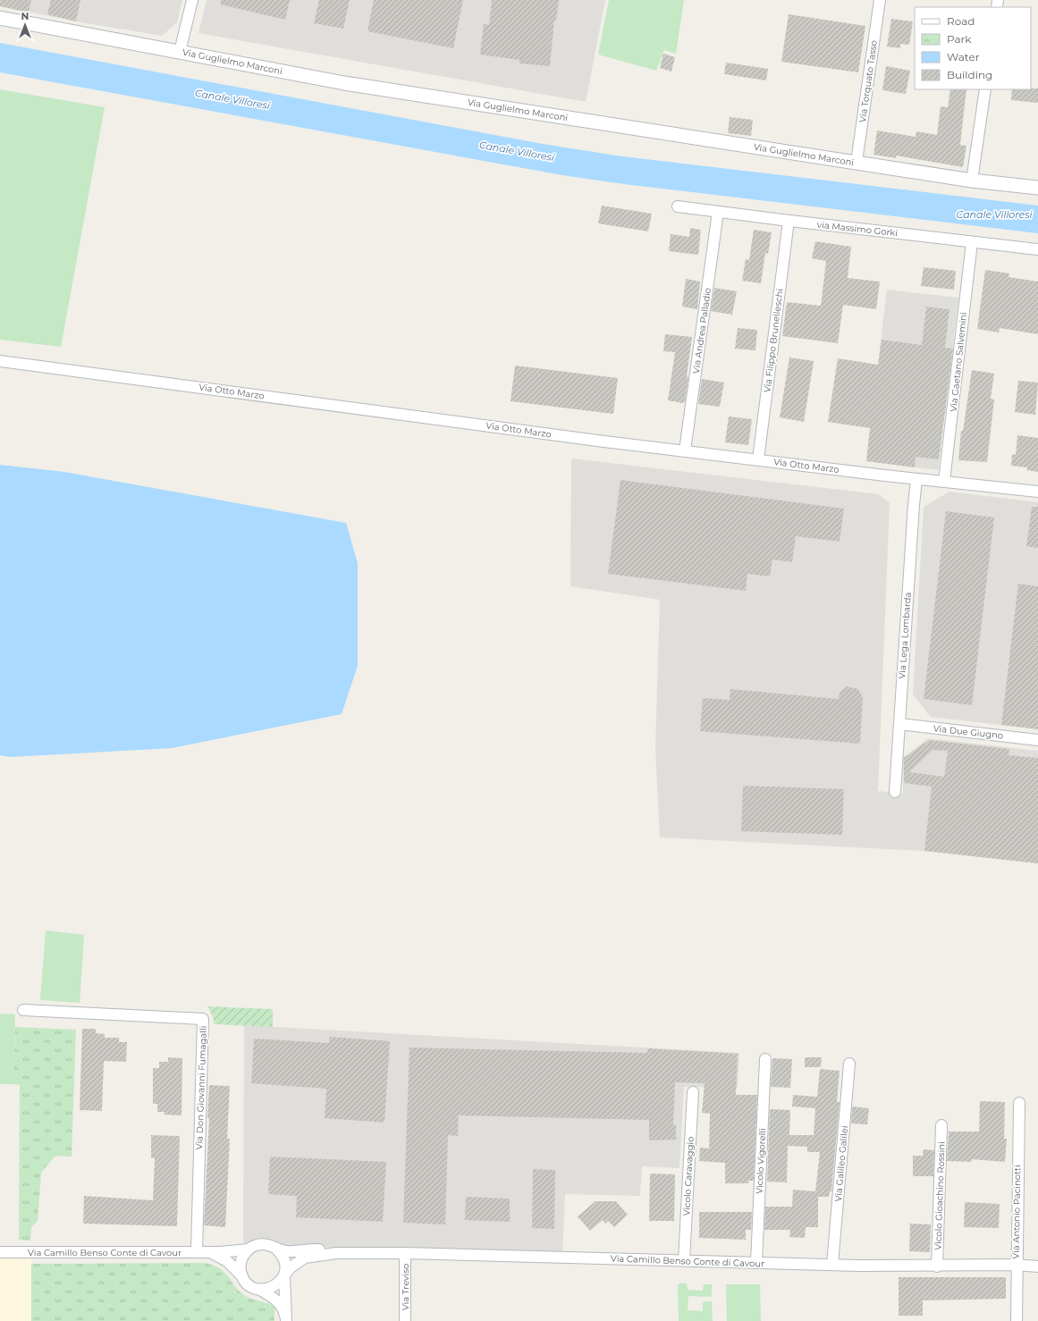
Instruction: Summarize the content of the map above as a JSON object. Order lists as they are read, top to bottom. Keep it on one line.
{"streets":{"street":["Via Guglielmo Marconi","Via Torquato Tasso","via Massimo Gorki","Via Andrea Palladio","Via Filippo Brunelleschi","Via Gaetano Salvemini","Via Otto Marzo","Via Lega Lombarda","Via Due Giugno","Via Don Giovanni Fumagalli","Vicolo Vigorelli","Via Galileo Galilei","Vicolo Caravaggio","Vicolo Gioachino Rossini","Via Antonio Pacinotti","Via Camillo Benso Conte di Cavour","Via Treviso"]},"crossings":[["Via Guglielmo Marconi","Via Torquato Tasso"],["via Massimo Gorki","Via Andrea Palladio"],["via Massimo Gorki","Via Filippo Brunelleschi"],["via Massimo Gorki","Via Gaetano Salvemini"],["Via Andrea Palladio","Via Otto Marzo"],["Via Filippo Brunelleschi","Via Otto Marzo"],["Via Gaetano Salvemini","Via Otto Marzo"],["Via Otto Marzo","Via Lega Lombarda"],["Via Lega Lombarda","Via Due Giugno"],["Via Don Giovanni Fumagalli","Via Camillo Benso Conte di Cavour"],["Vicolo Vigorelli","Via Camillo Benso Conte di Cavour"],["Via Galileo Galilei","Via Camillo Benso Conte di Cavour"],["Vicolo Caravaggio","Via Camillo Benso Conte di Cavour"],["Vicolo Gioachino Rossini","Via Camillo Benso Conte di Cavour"],["Via Antonio Pacinotti","Via Camillo Benso Conte di Cavour"],["Via Camillo Benso Conte di Cavour","Via Treviso"]],"water":["Canale Villoresi"],"legend":["Road","Park","Water","Building"],"north":"top"}
